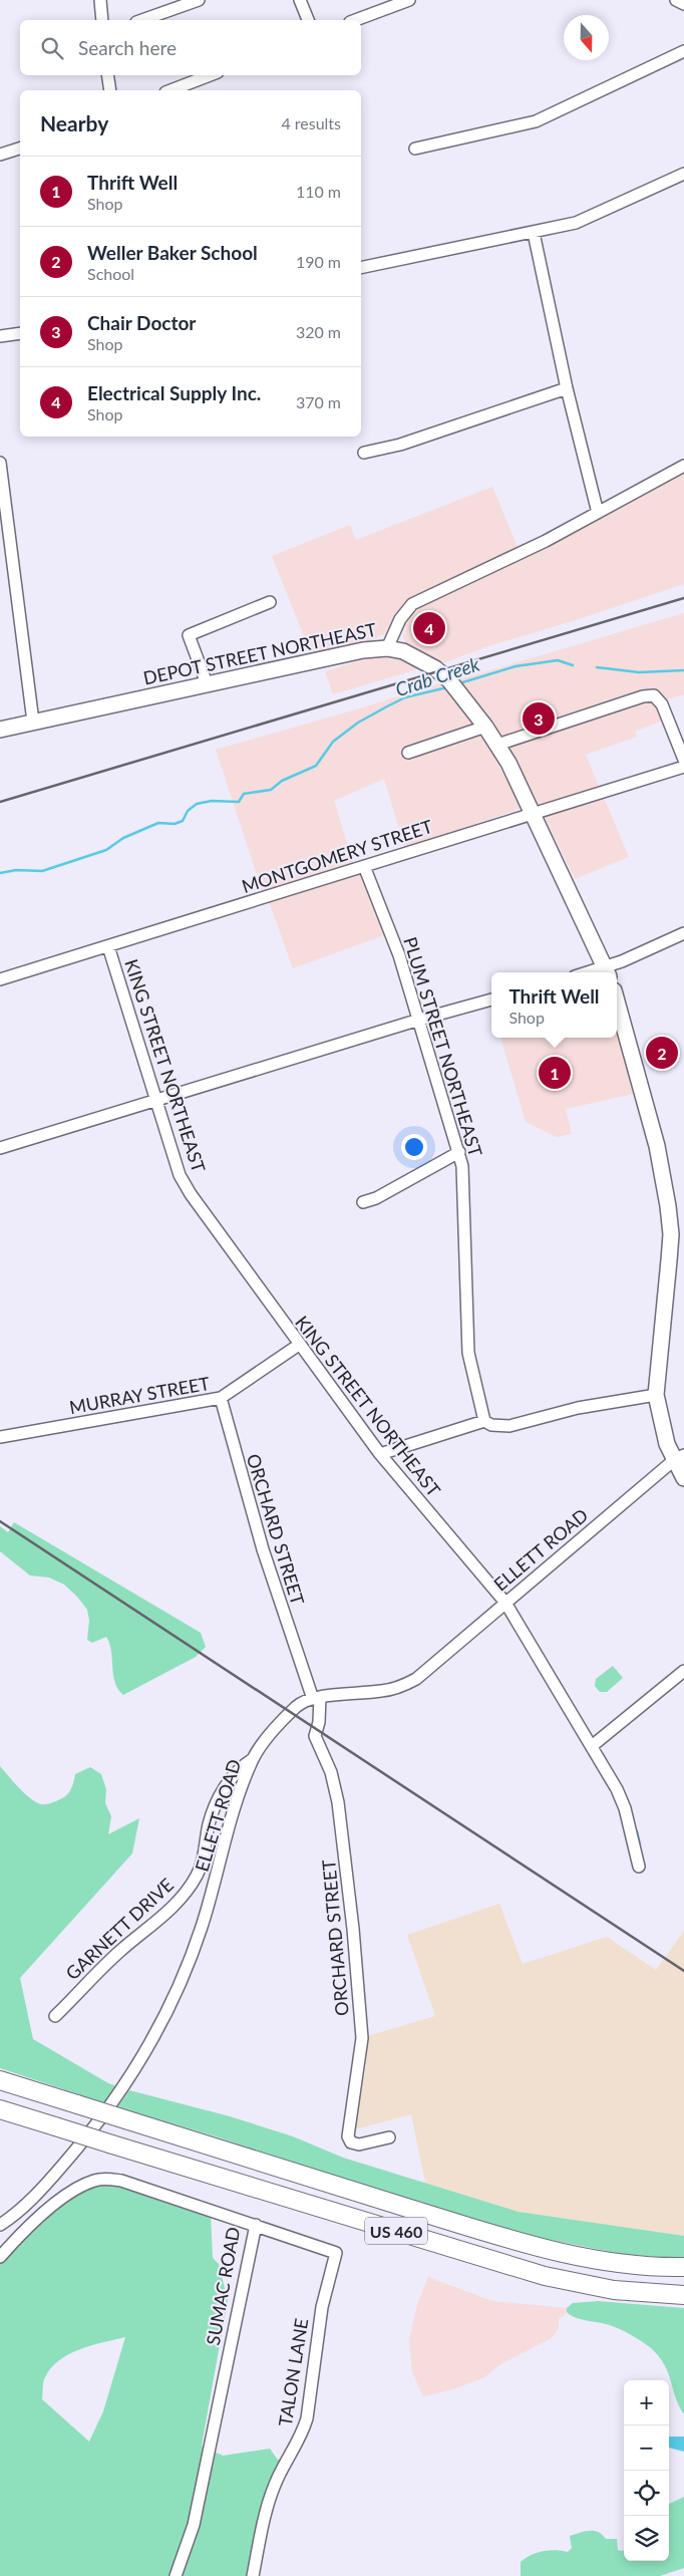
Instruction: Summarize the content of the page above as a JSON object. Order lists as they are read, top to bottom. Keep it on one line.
{"streets":{"highway":["US 460"],"main road":["DEPOT STREET NORTHEAST"],"street":["MONTGOMERY STREET","PLUM STREET NORTHEAST","KING STREET NORTHEAST","MURRAY STREET","ORCHARD STREET","ELLETT ROAD","GARNETT DRIVE","SUMAC ROAD","TALON LANE"]},"crossings":[["MONTGOMERY STREET","PLUM STREET NORTHEAST"],["MONTGOMERY STREET","KING STREET NORTHEAST"],["KING STREET NORTHEAST","MURRAY STREET"],["KING STREET NORTHEAST","ELLETT ROAD"],["MURRAY STREET","ORCHARD STREET"],["ORCHARD STREET","ELLETT ROAD"],["ELLETT ROAD","GARNETT DRIVE"],["SUMAC ROAD","TALON LANE"]],"water":["Crab Creek"],"north":"bottom","page":{"search":"Search here","heading":["Nearby","4 results"],"list":[{"mark":"1","name":"Thrift Well","note":"Shop","value":"110 m"},{"mark":"2","name":"Weller Baker School","note":"School","value":"190 m"},{"mark":"3","name":"Chair Doctor","note":"Shop","value":"320 m"},{"mark":"4","name":"Electrical Supply Inc.","note":"Shop","value":"370 m"}],"pins":["4","3","2","1"],"popup":["Thrift Well","Shop"],"map_buttons":["+","−"]}}
